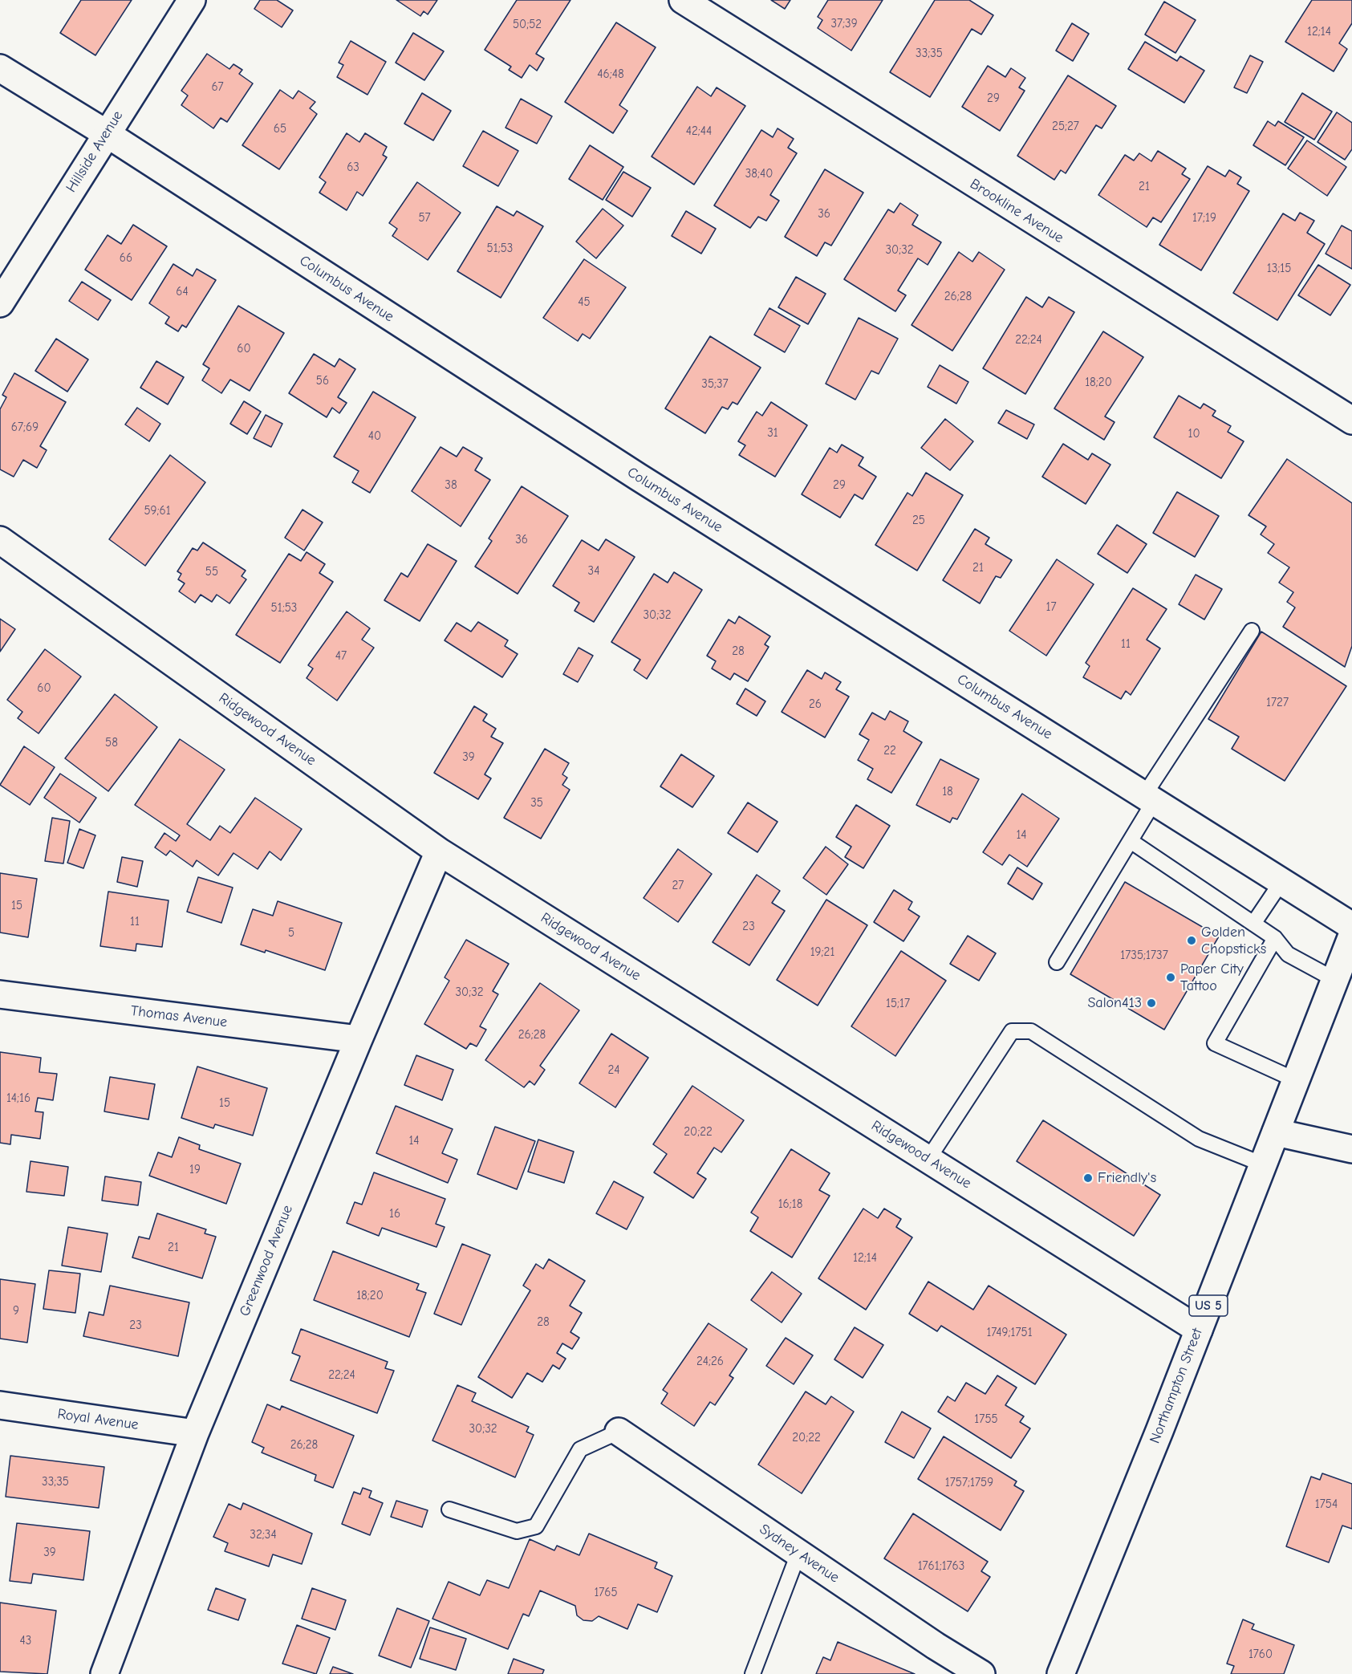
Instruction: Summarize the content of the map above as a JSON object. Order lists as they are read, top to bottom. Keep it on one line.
{"streets":{"street":["Hillside Avenue","Brookline Avenue","Columbus Avenue","Ridgewood Avenue","Thomas Avenue","Greenwood Avenue","US 5","Northampton Street","Royal Avenue","Sydney Avenue"]},"crossings":[["Hillside Avenue","Columbus Avenue"],["Ridgewood Avenue","Greenwood Avenue"],["Ridgewood Avenue","Northampton Street"],["Thomas Avenue","Greenwood Avenue"],["Greenwood Avenue","Royal Avenue"]],"places":["Golden Chopsticks","Paper City Tattoo","Salon413","Friendly's"],"house_numbers":["37;39","50;52","12;14","33;35","46;48","67","29","25;27","65","42;44","63","38;40","21","36","57","17;19","51;53","30;32","66","13;15","64","26;28","45","22;24","60","56","18;20","35;37","67;69","31","10","40","38","29","59;61","25","36","21","34","55","17","51;53","30;32","11","28","47","60","1727","26","58","22","39","18","35","14","27","15","11","23","5","19;21","1735;1737","30;32","15;17","26;28","24","14;16","15","20;22","14","19","16;18","16","21","12;14","18;20","9","28","23","1749;1751","24;26","22;24","1755","30;32","20;22","26;28","33;35","1757;1759","1754","32;34","39","1761;1763","1765","43","1760"]}
